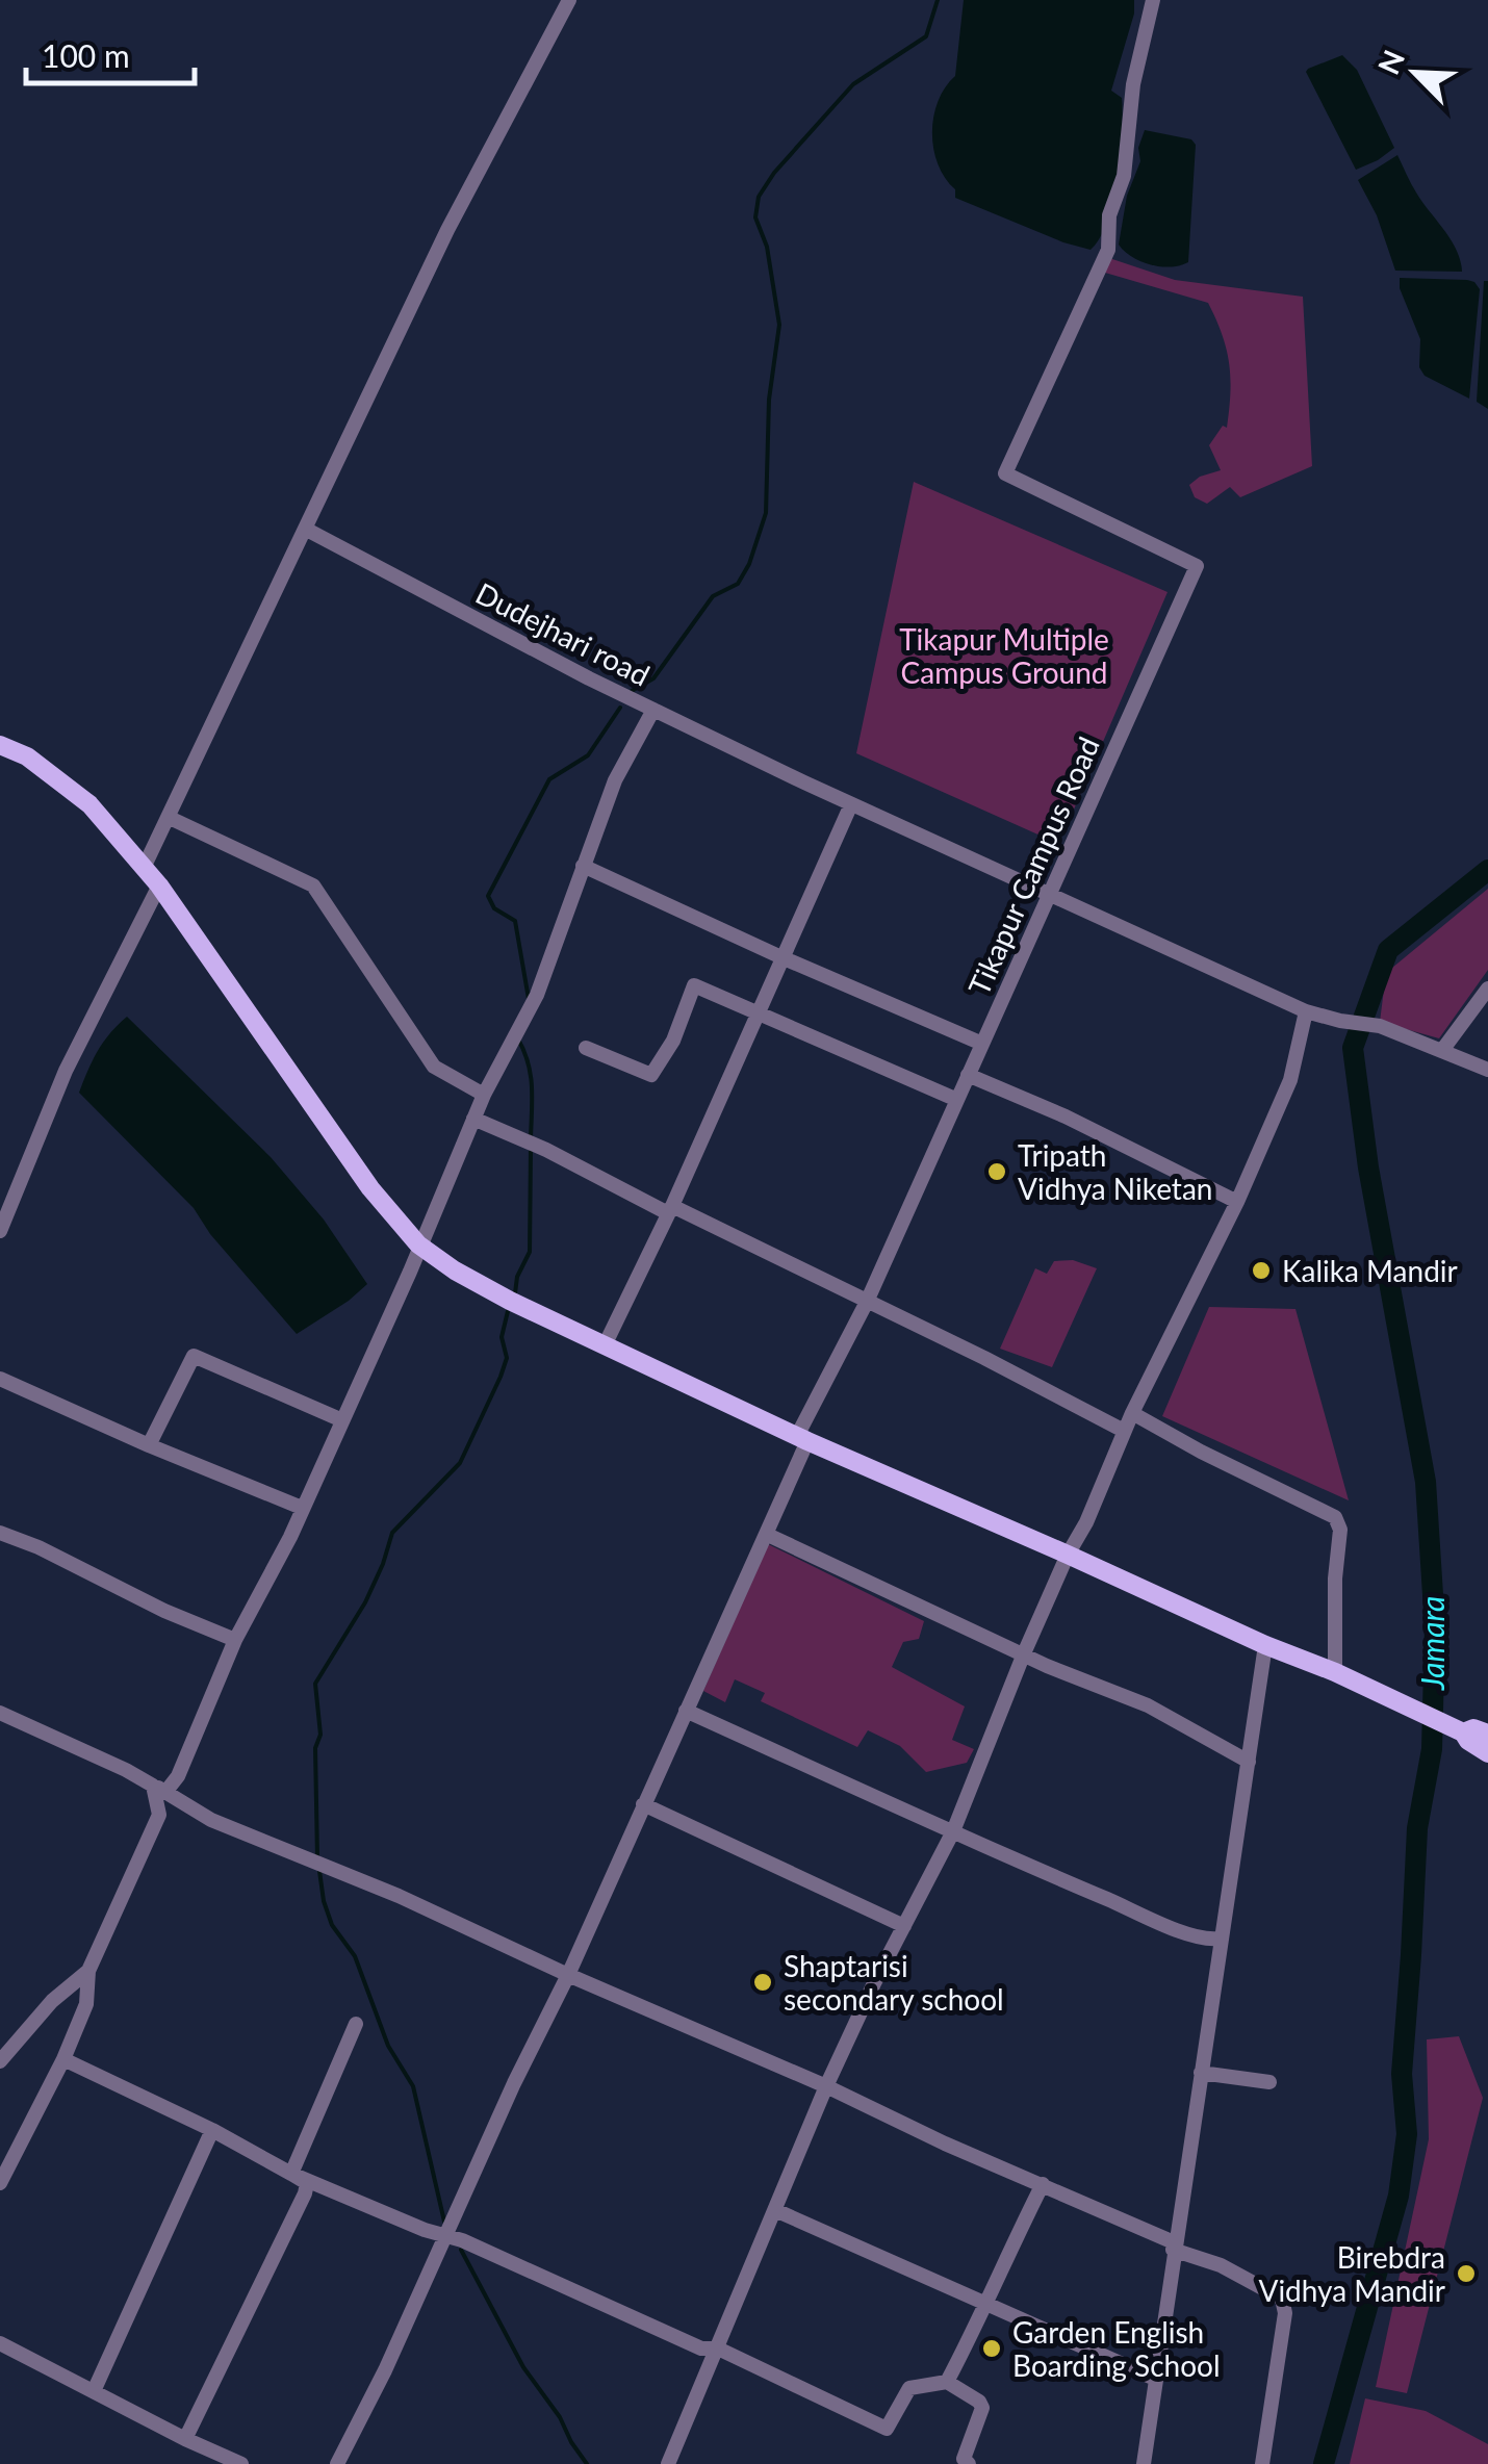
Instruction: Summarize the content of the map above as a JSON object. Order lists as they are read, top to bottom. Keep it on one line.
{"streets":{"street":["Dudejhari road","Tikapur Campus Road"]},"crossings":[["Dudejhari road","Tikapur Campus Road"]],"water":["Jamara"],"parks":["Tikapur Multiple Campus Ground"],"places":["Tripath Vidhya Niketan","Kalika Mandir","Shaptarisi secondary school","Birebdra Vidhya Mandir","Garden English Boarding School"],"scale_bar":"100 m","north":"top left"}
